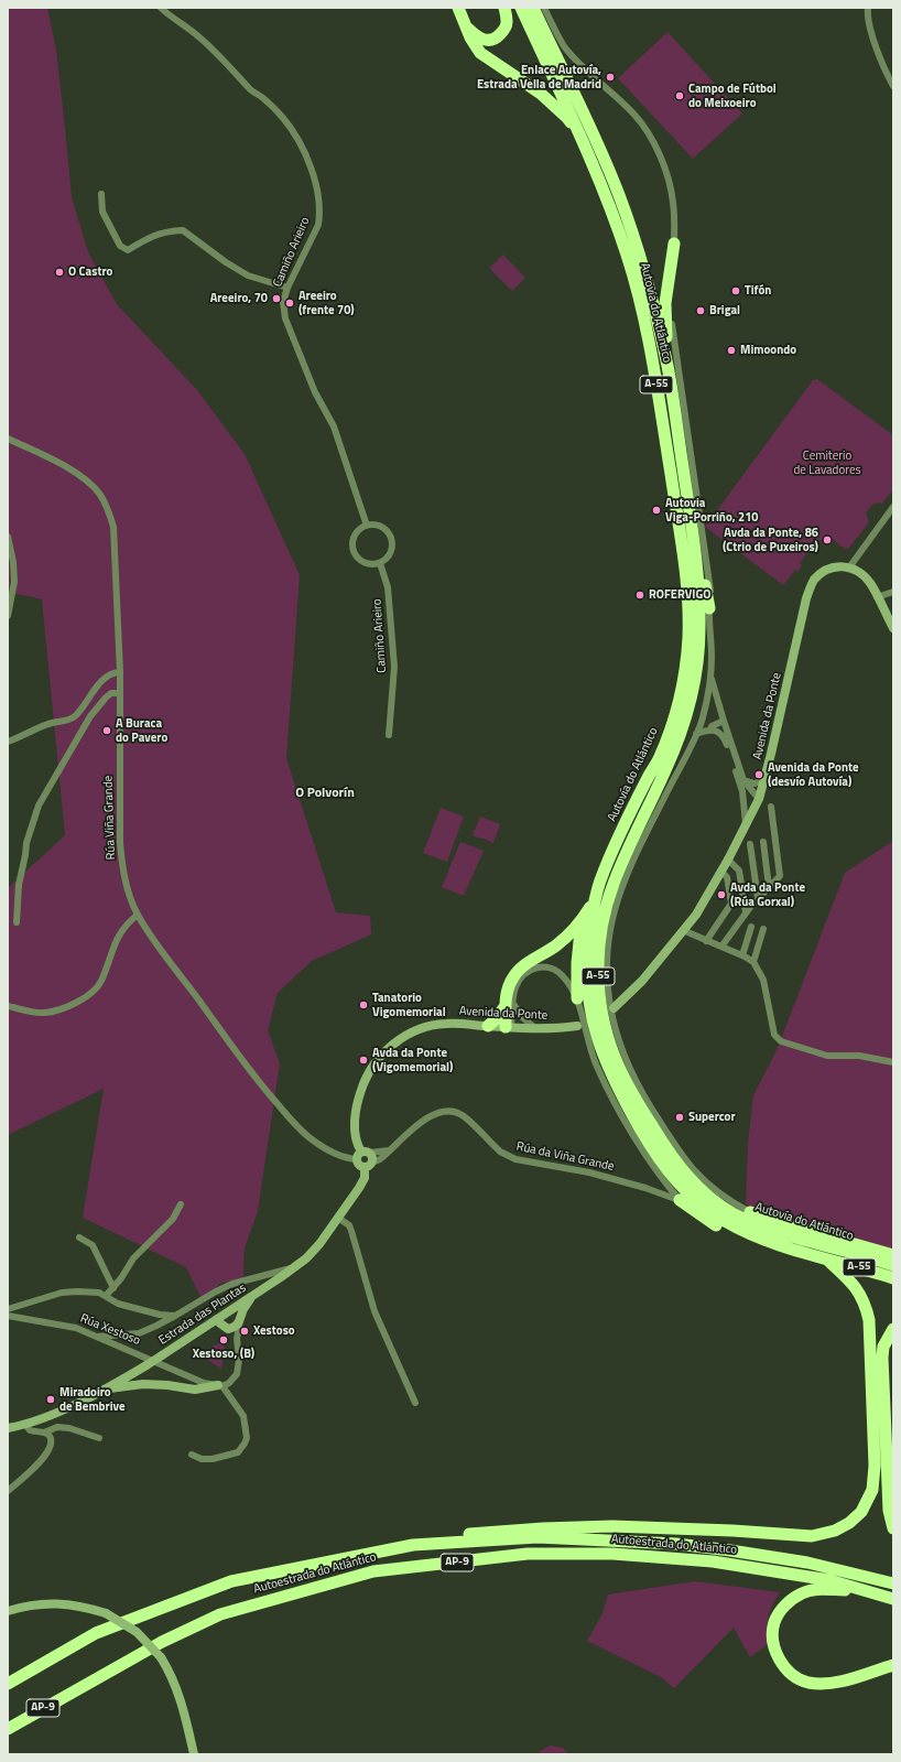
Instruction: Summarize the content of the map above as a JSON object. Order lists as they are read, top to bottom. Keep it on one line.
{"streets":{"highway":["Autovía do Atlántico","A-55","Autoestrada do Atlántico","AP-9"],"street":["Camiño Arieiro","Avenida da Ponte","Rúa Viña Grande","Rúa da Viña Grande","Estrada das Plantas","Rúa Xestoso"]},"crossings":[["Avenida da Ponte","Rúa Viña Grande"],["Avenida da Ponte","Rúa da Viña Grande"],["Avenida da Ponte","Estrada das Plantas"],["Rúa Viña Grande","Rúa da Viña Grande"],["Rúa Viña Grande","Estrada das Plantas"],["Rúa da Viña Grande","Estrada das Plantas"]],"districts":["O Polvorín"],"parks":["Cemiterio de Lavadores"],"places":["Enlace Autovía, Estrada Vella de Madrid","Campo de Fútbol do Meixoeiro","O Castro","Tifón","Areeiro, 70","Areeiro (frente 70)","Brigal","Mimoondo","Autovia Viga-Porriño, 210","Avda da Ponte, 86 (Ctrio de Puxeiros)","ROFERVIGO","A Buraca do Pavero","Avenida da Ponte (desvío Autovía)","Avda da Ponte (Rúa Gorxal)","Tanatorio Vigomemorial","Avda da Ponte (Vigomemorial)","Supercor","Xestoso","Xestoso, (B)","Miradoiro de Bembrive"]}
